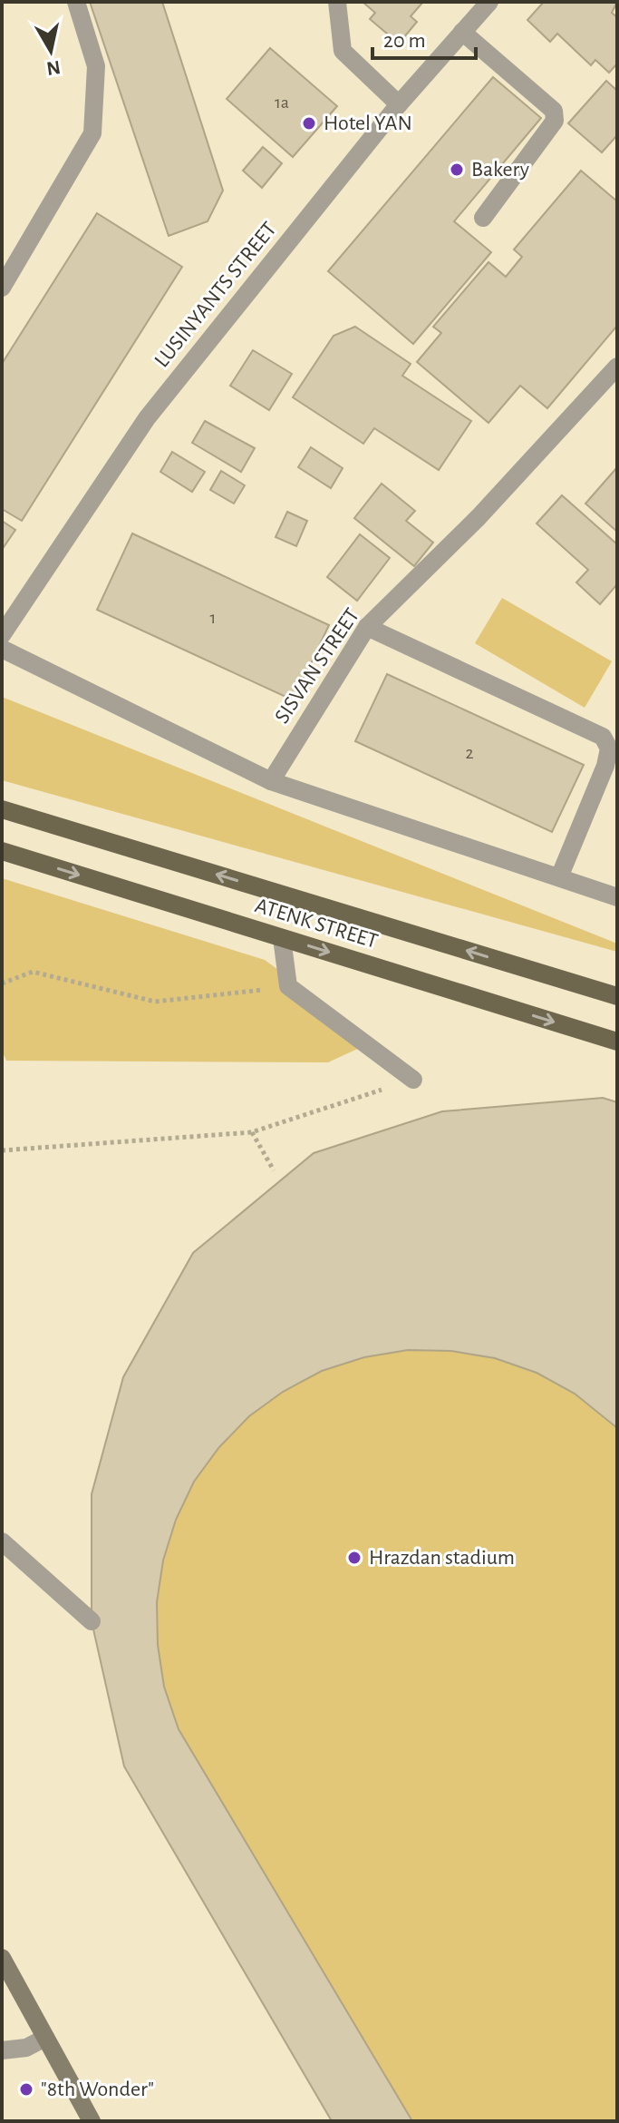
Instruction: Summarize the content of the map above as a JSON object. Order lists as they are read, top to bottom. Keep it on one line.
{"streets":{"main road":["ATENK STREET"],"street":["LUSINYANTS STREET","SISVAN STREET"]},"places":["Hotel YAN","Bakery","Hrazdan stadium","\"8th Wonder\""],"house_numbers":["1a","1","2"],"scale_bar":"20 m","north":"bottom"}
